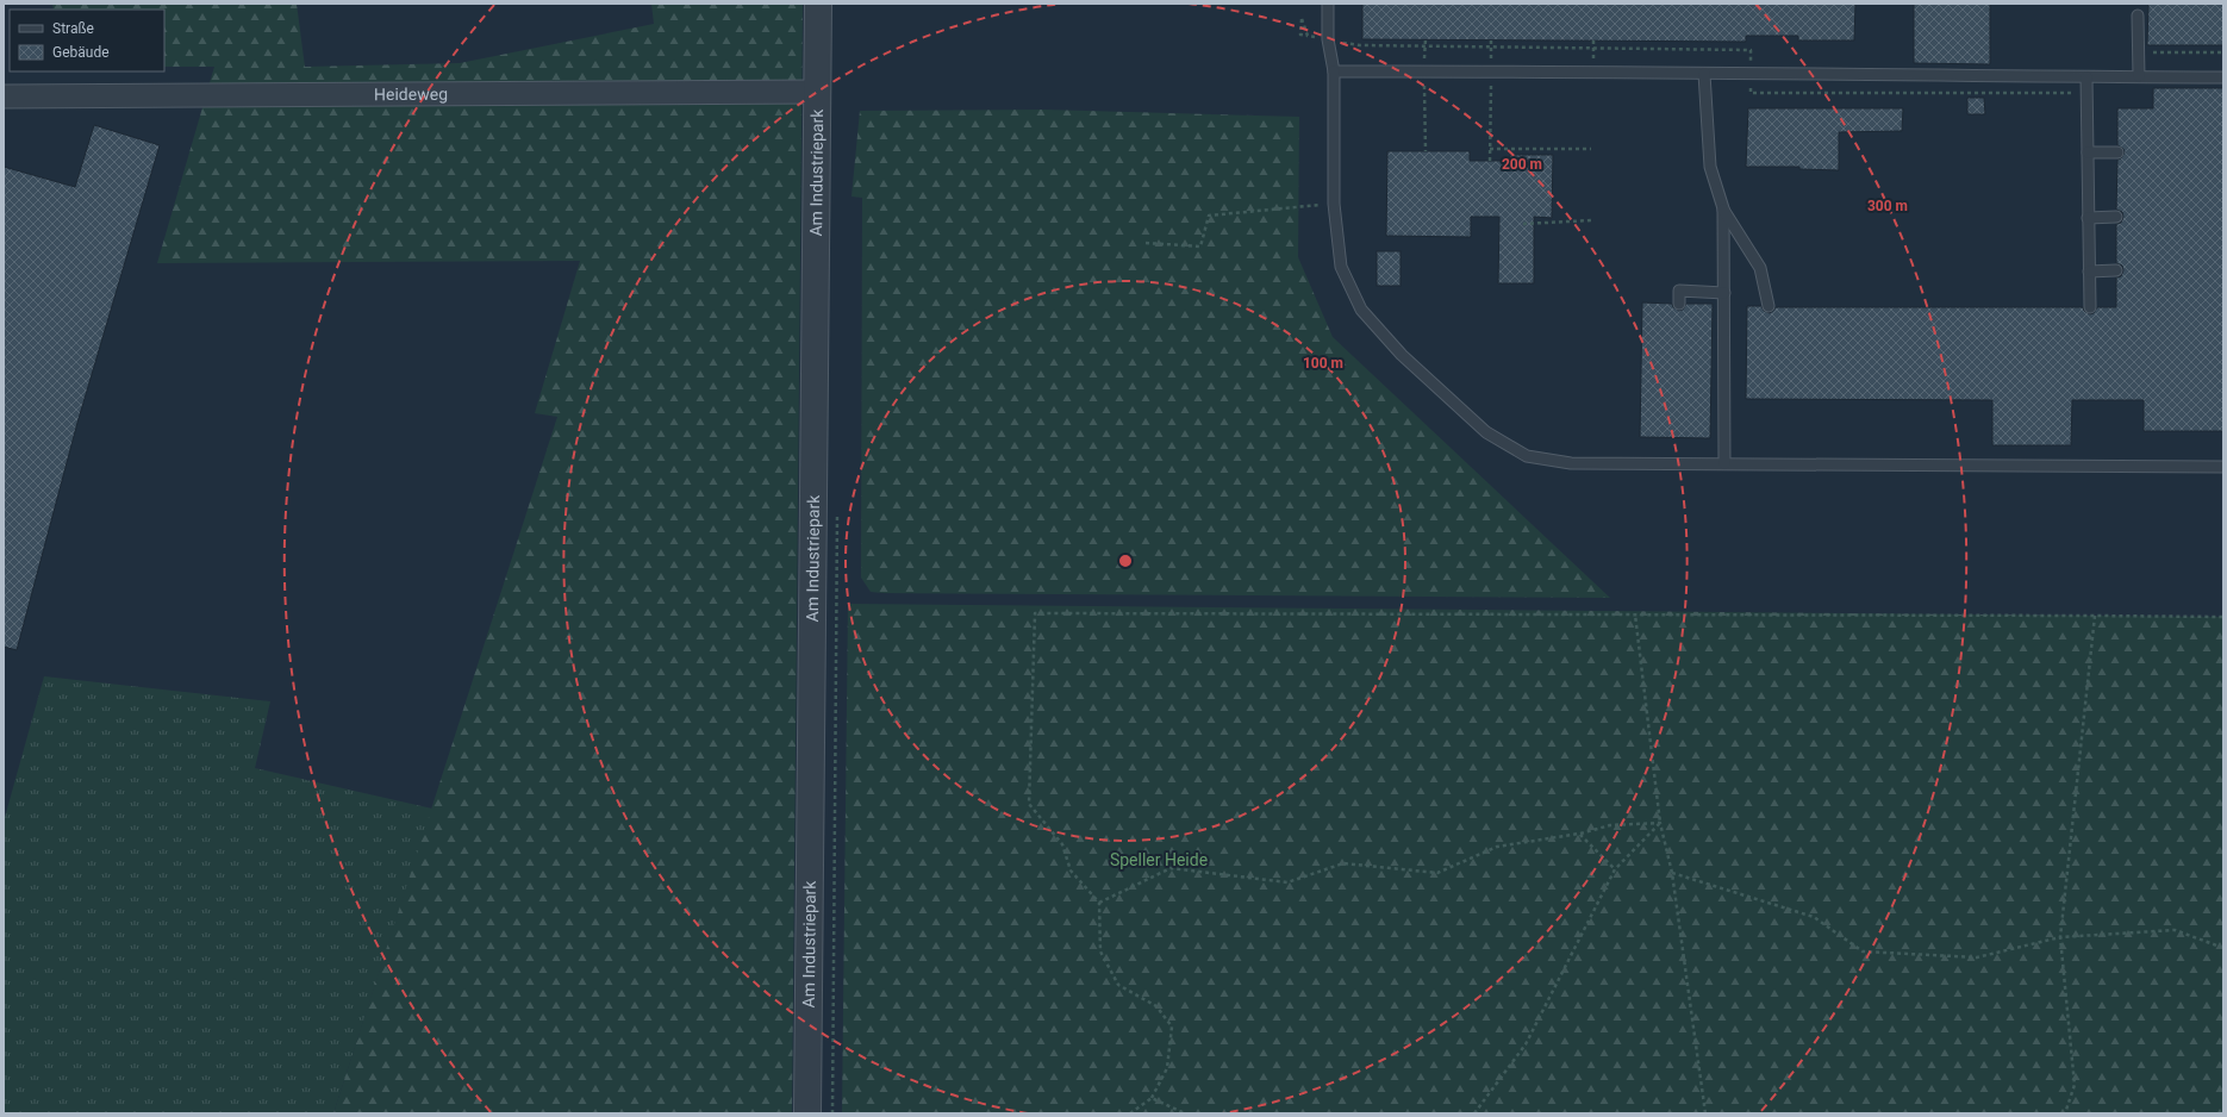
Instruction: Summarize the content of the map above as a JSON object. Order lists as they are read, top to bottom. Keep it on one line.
{"streets":{"street":["Heideweg","Am Industriepark"]},"crossings":[["Heideweg","Am Industriepark"]],"parks":["Speller Heide"],"legend":["Straße","Gebäude"],"rings":["200 m","300 m","100 m"]}
